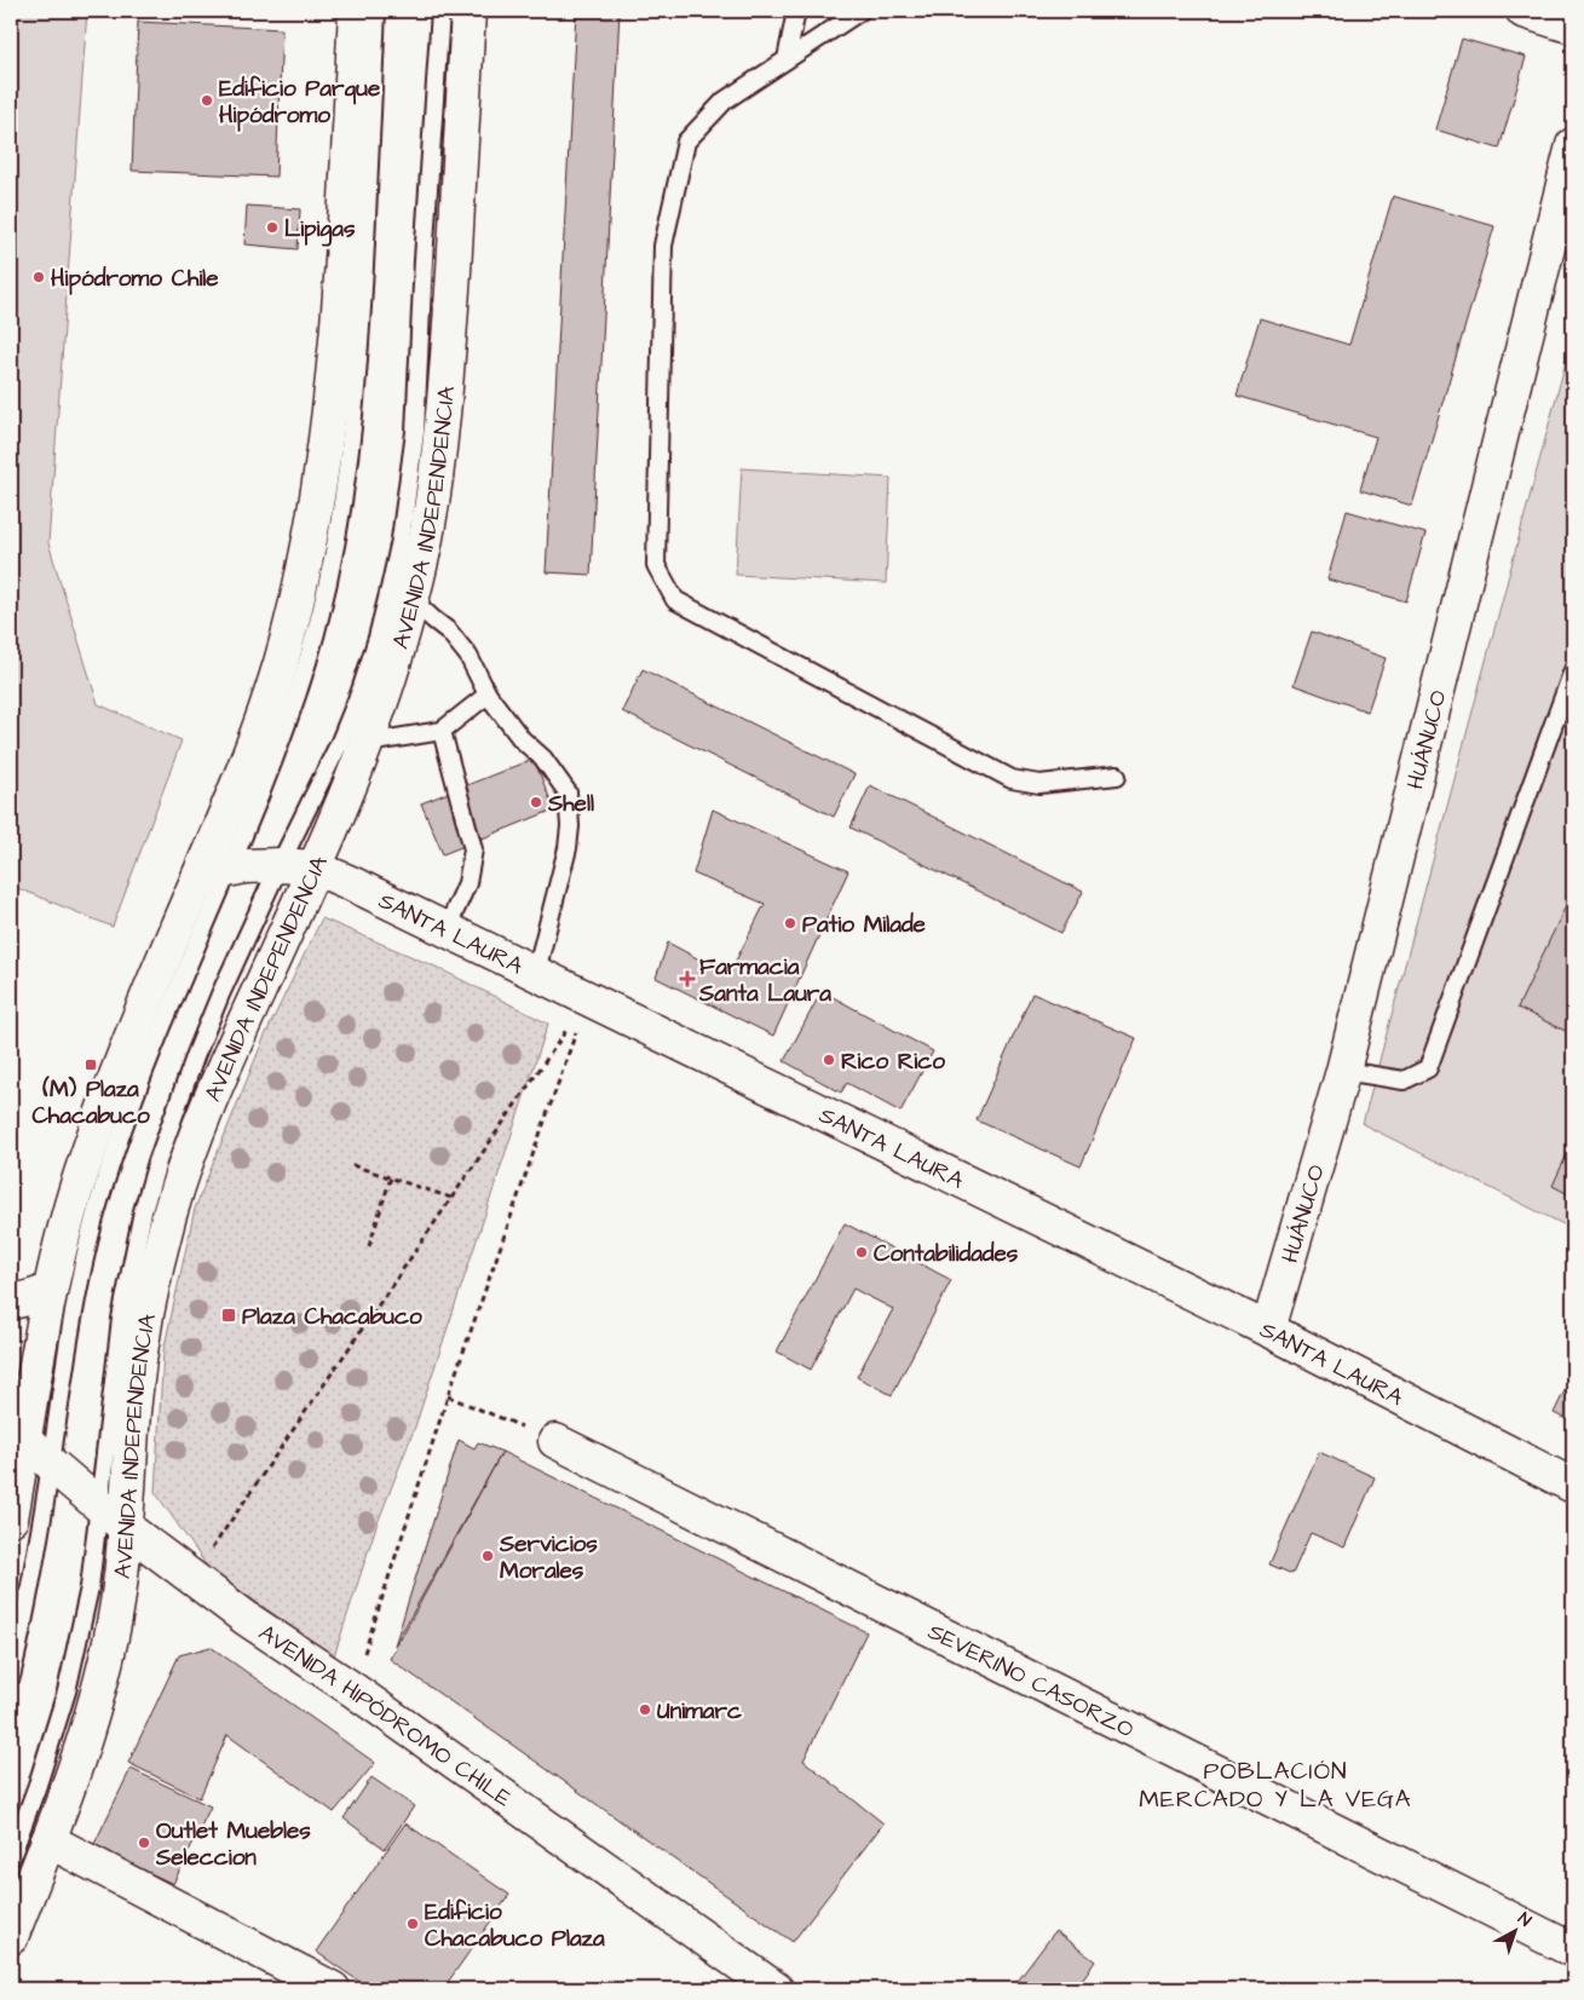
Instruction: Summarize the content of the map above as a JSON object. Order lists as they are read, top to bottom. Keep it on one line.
{"streets":{"street":["AVENIDA INDEPENDENCIA","HUÁNUCO","SANTA LAURA","SEVERINO CASORZO","AVENIDA HIPÓDROMO CHILE"]},"crossings":[["AVENIDA INDEPENDENCIA","SANTA LAURA"],["AVENIDA INDEPENDENCIA","AVENIDA HIPÓDROMO CHILE"],["HUÁNUCO","SANTA LAURA"]],"districts":["POBLACIÓN MERCADO Y LA VEGA"],"places":{"other":["Edificio Parque Hipódromo","Lipigas","Hipódromo Chile","Shell","Patio Milade","Rico Rico","Contabilidades","Servicios Morales","Unimarc","Outlet Muebles Seleccion","Edificio Chacabuco Plaza"],"health":["Farmacia Santa Laura"],"transit":["(M) Plaza Chacabuco","Plaza Chacabuco"]},"north":"top right"}
